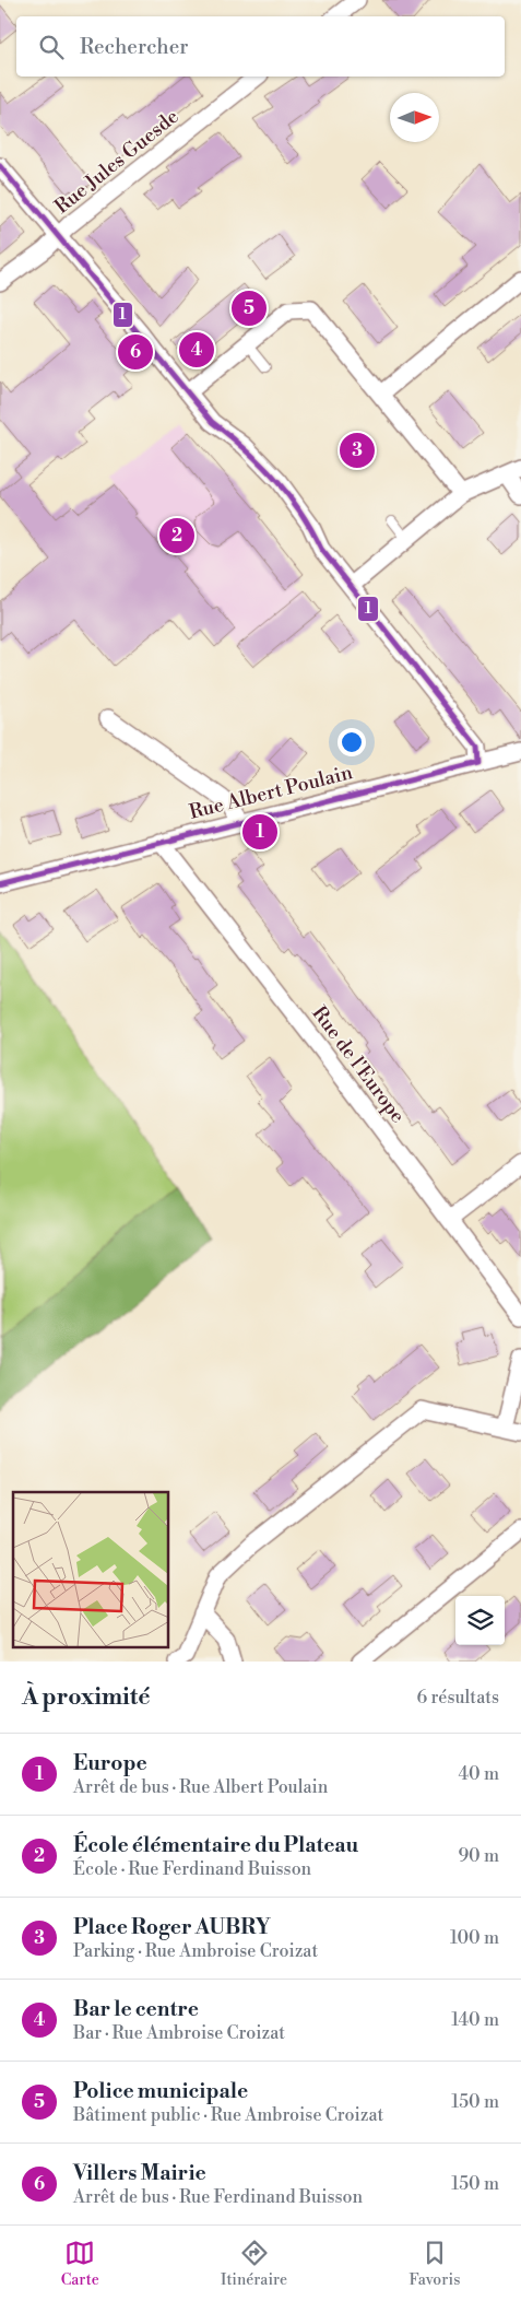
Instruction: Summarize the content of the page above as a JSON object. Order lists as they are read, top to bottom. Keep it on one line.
{"streets":{"street":["Rue Jules Guesde","Rue Albert Poulain","Rue de l'Europe"]},"crossings":[["Rue Albert Poulain","Rue de l'Europe"]],"lines":["transit line 1"],"north":"right","page":{"search":"Rechercher","pins":["5","4","6","3","2","1"],"heading":["À proximité","6 résultats"],"list":[{"mark":"1","name":"Europe","note":"Arrêt de bus · Rue Albert Poulain","value":"40 m"},{"mark":"2","name":"École élémentaire du Plateau","note":"École · Rue Ferdinand Buisson","value":"90 m"},{"mark":"3","name":"Place Roger AUBRY","note":"Parking · Rue Ambroise Croizat","value":"100 m"},{"mark":"4","name":"Bar le centre","note":"Bar · Rue Ambroise Croizat","value":"140 m"},{"mark":"5","name":"Police municipale","note":"Bâtiment public · Rue Ambroise Croizat","value":"150 m"},{"mark":"6","name":"Villers Mairie","note":"Arrêt de bus · Rue Ferdinand Buisson","value":"150 m"}],"nav":["Carte","Itinéraire","Favoris"]}}
